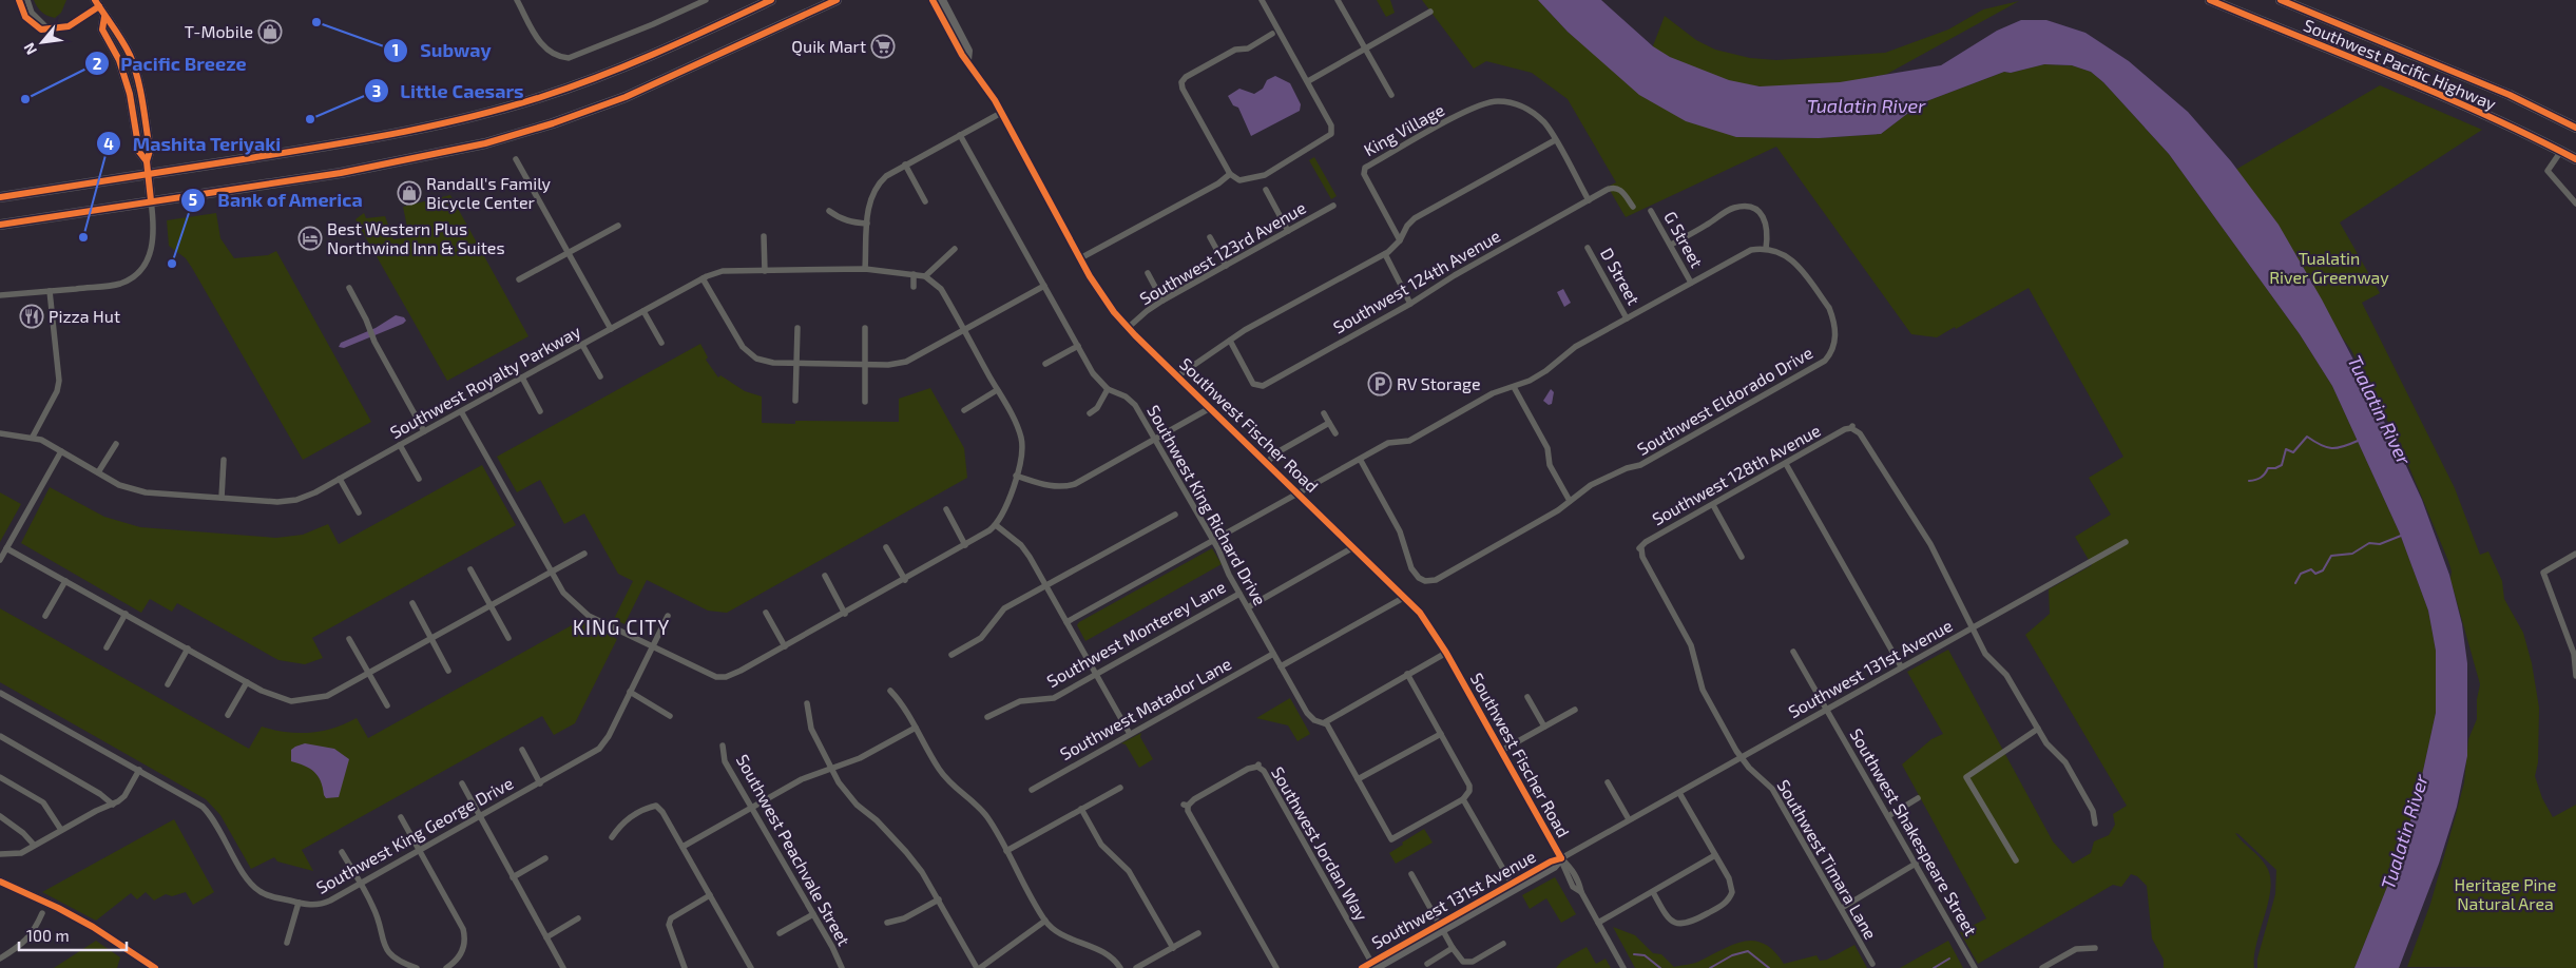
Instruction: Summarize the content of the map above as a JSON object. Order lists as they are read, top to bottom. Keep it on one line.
{"streets":{"highway":["Southwest Pacific Highway"],"street":["King Village","G Street","Southwest 123rd Avenue","D Street","Southwest 124th Avenue","Southwest Royalty Parkway","Southwest Eldorado Drive","Southwest Fischer Road","Southwest 128th Avenue","Southwest King Richard Drive","Southwest Monterey Lane","Southwest 131st Avenue","Southwest Matador Lane","Southwest Shakespeare Street","Southwest King George Drive","Southwest Jordan Way","Southwest Peachvale Street","Southwest Timara Lane"]},"crossings":[["King Village","Southwest 124th Avenue"],["Southwest 123rd Avenue","Southwest Fischer Road"],["Southwest Fischer Road","Southwest Monterey Lane"],["Southwest Fischer Road","Southwest 131st Avenue"],["Southwest 128th Avenue","Southwest 131st Avenue"],["Southwest 128th Avenue","Southwest Timara Lane"],["Southwest King Richard Drive","Southwest Monterey Lane"],["Southwest King Richard Drive","Southwest Matador Lane"],["Southwest 131st Avenue","Southwest Shakespeare Street"],["Southwest 131st Avenue","Southwest Jordan Way"],["Southwest 131st Avenue","Southwest Timara Lane"]],"districts":["KING CITY"],"water":["Tualatin River"],"parks":["Tualatin River Greenway","Heritage Pine Natural Area"],"places":{"other":["Subway","Pacific Breeze","Little Caesars","Mashita Teriyaki","Bank of America"],"shop":["T-Mobile","Randall's Family Bicycle Center"],"supermarket":["Quik Mart"],"hotel":["Best Western Plus Northwind Inn & Suites"],"restaurant":["Pizza Hut"],"parking":["RV Storage"]},"scale_bar":"100 m","north":"bottom left"}
